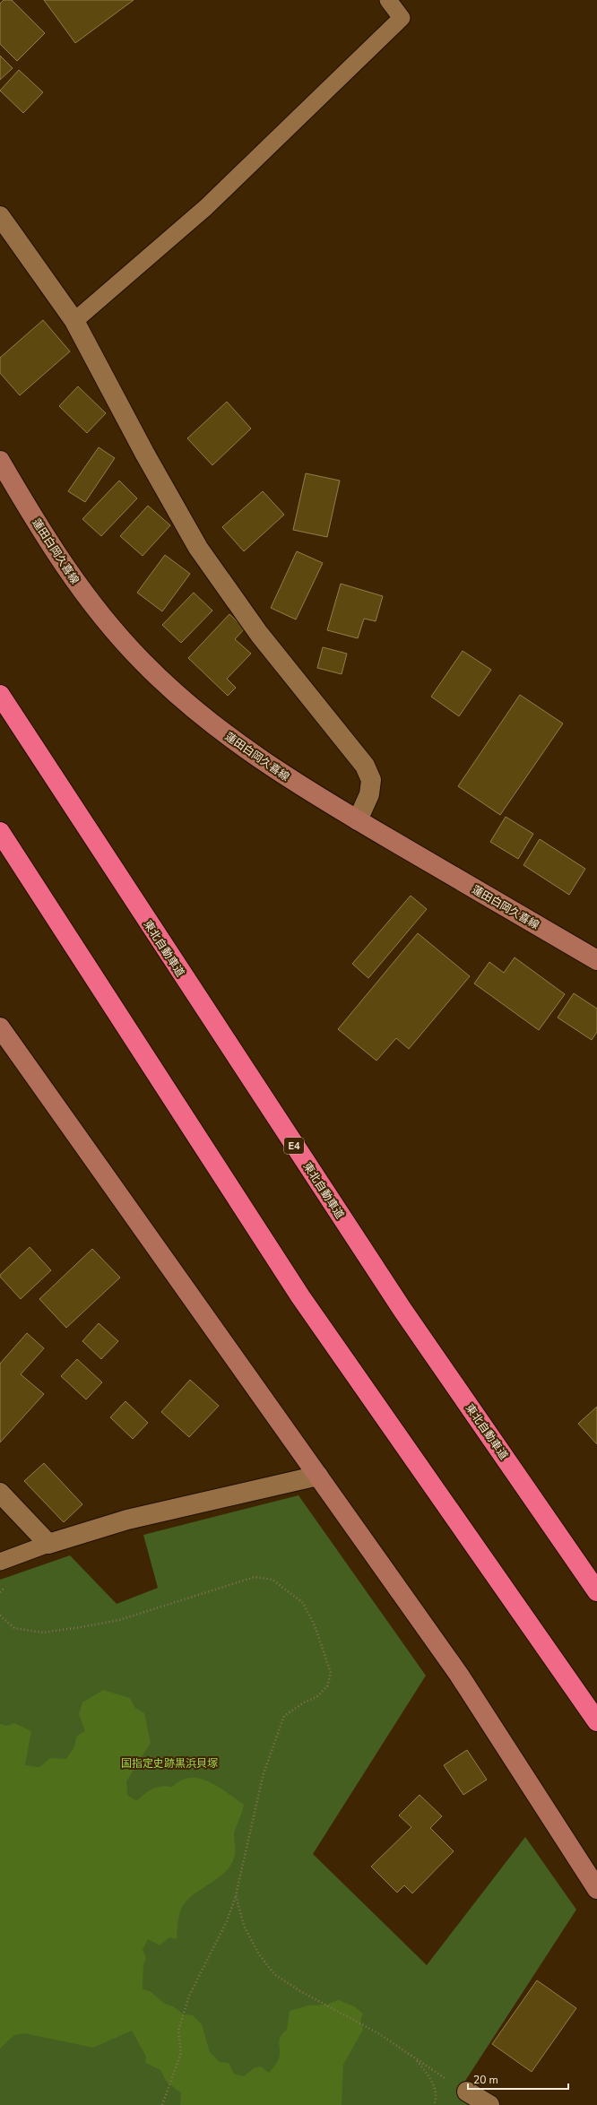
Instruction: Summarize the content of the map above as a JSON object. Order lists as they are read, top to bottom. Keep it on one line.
{"streets":{"highway":["東北自動車道","E4"],"street":["蓮田白岡久喜線"]},"parks":["国指定史跡黒浜貝塚"],"scale_bar":"20 m"}
